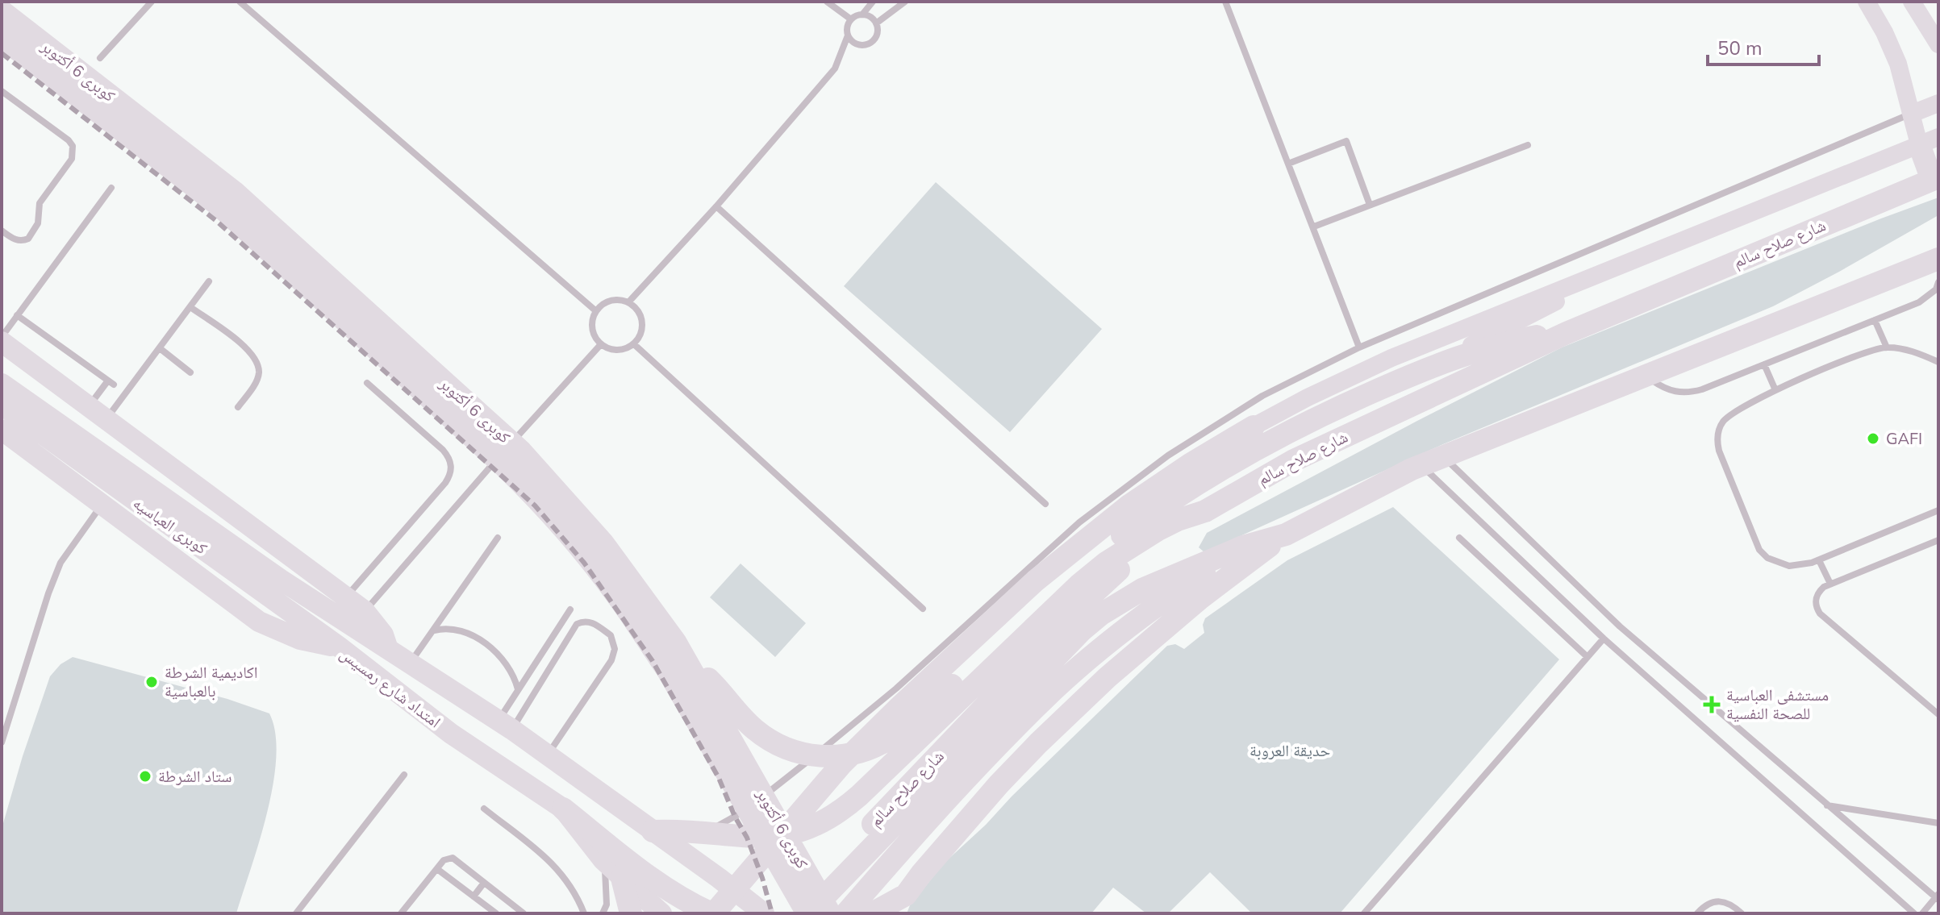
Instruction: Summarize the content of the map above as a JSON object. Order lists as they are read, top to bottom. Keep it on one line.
{"streets":{"highway":["كوبرى 6 أكتوبر","شارع صلاح سالم"],"main road":["كوبرى العباسيه","امتداد شارع رمسيس"]},"crossings":[["كوبرى 6 أكتوبر","شارع صلاح سالم"],["كوبرى العباسيه","امتداد شارع رمسيس"]],"parks":["حديقة العروبة"],"places":{"other":["GAFI","اكاديمية الشرطة بالعباسية","ستاد الشرطة"],"health":["مستشفى العباسية للصحة النفسية"]},"scale_bar":"50 m"}
